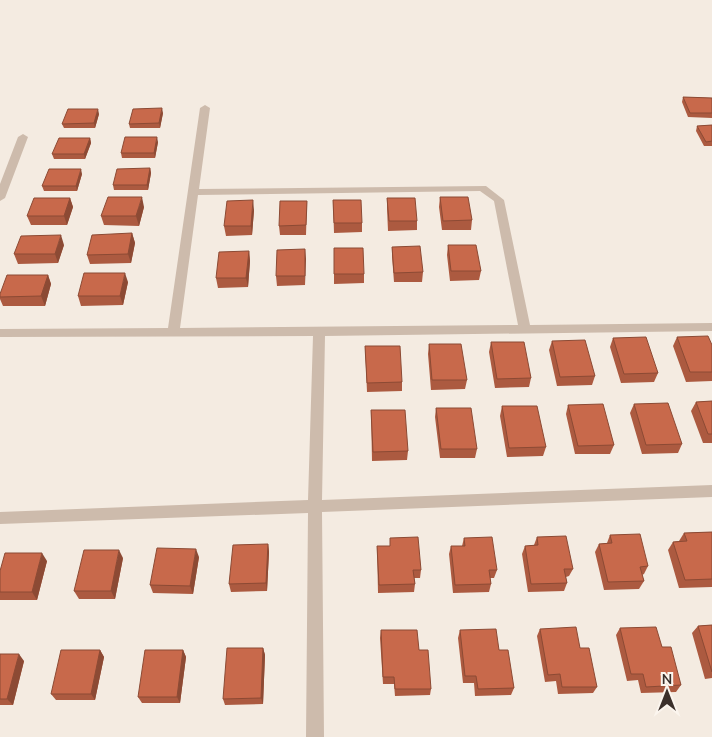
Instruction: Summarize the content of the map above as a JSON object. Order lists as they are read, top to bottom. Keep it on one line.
{"north":"top"}
